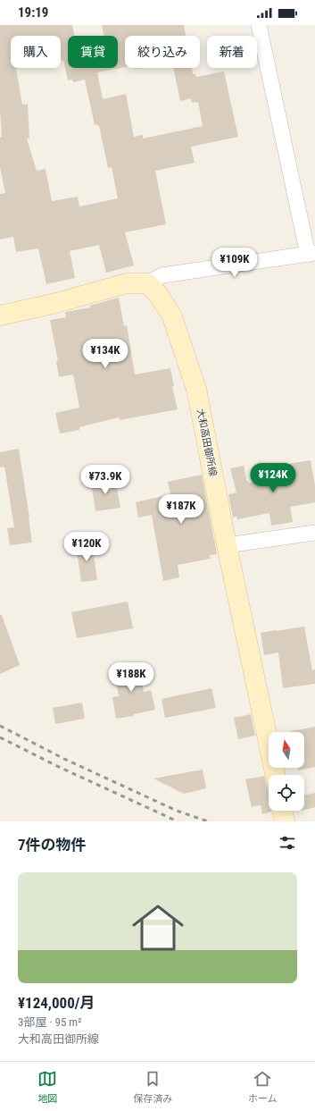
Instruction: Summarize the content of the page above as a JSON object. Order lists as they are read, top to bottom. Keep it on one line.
{"streets":{"main road":["大和高田御所線"]},"north":"top","page":{"status":"19:19","chip":["購入","賃貸","絞り込み","新着"],"price":["¥109K","¥134K","¥124K","¥73.9K","¥187K","¥120K","¥188K"],"heading":"7件の物件","list":[{"name":"¥124,000/月","note":"3部屋 · 95 m² · 大和高田御所線"}],"tabs":["地図","保存済み","ホーム"]}}
